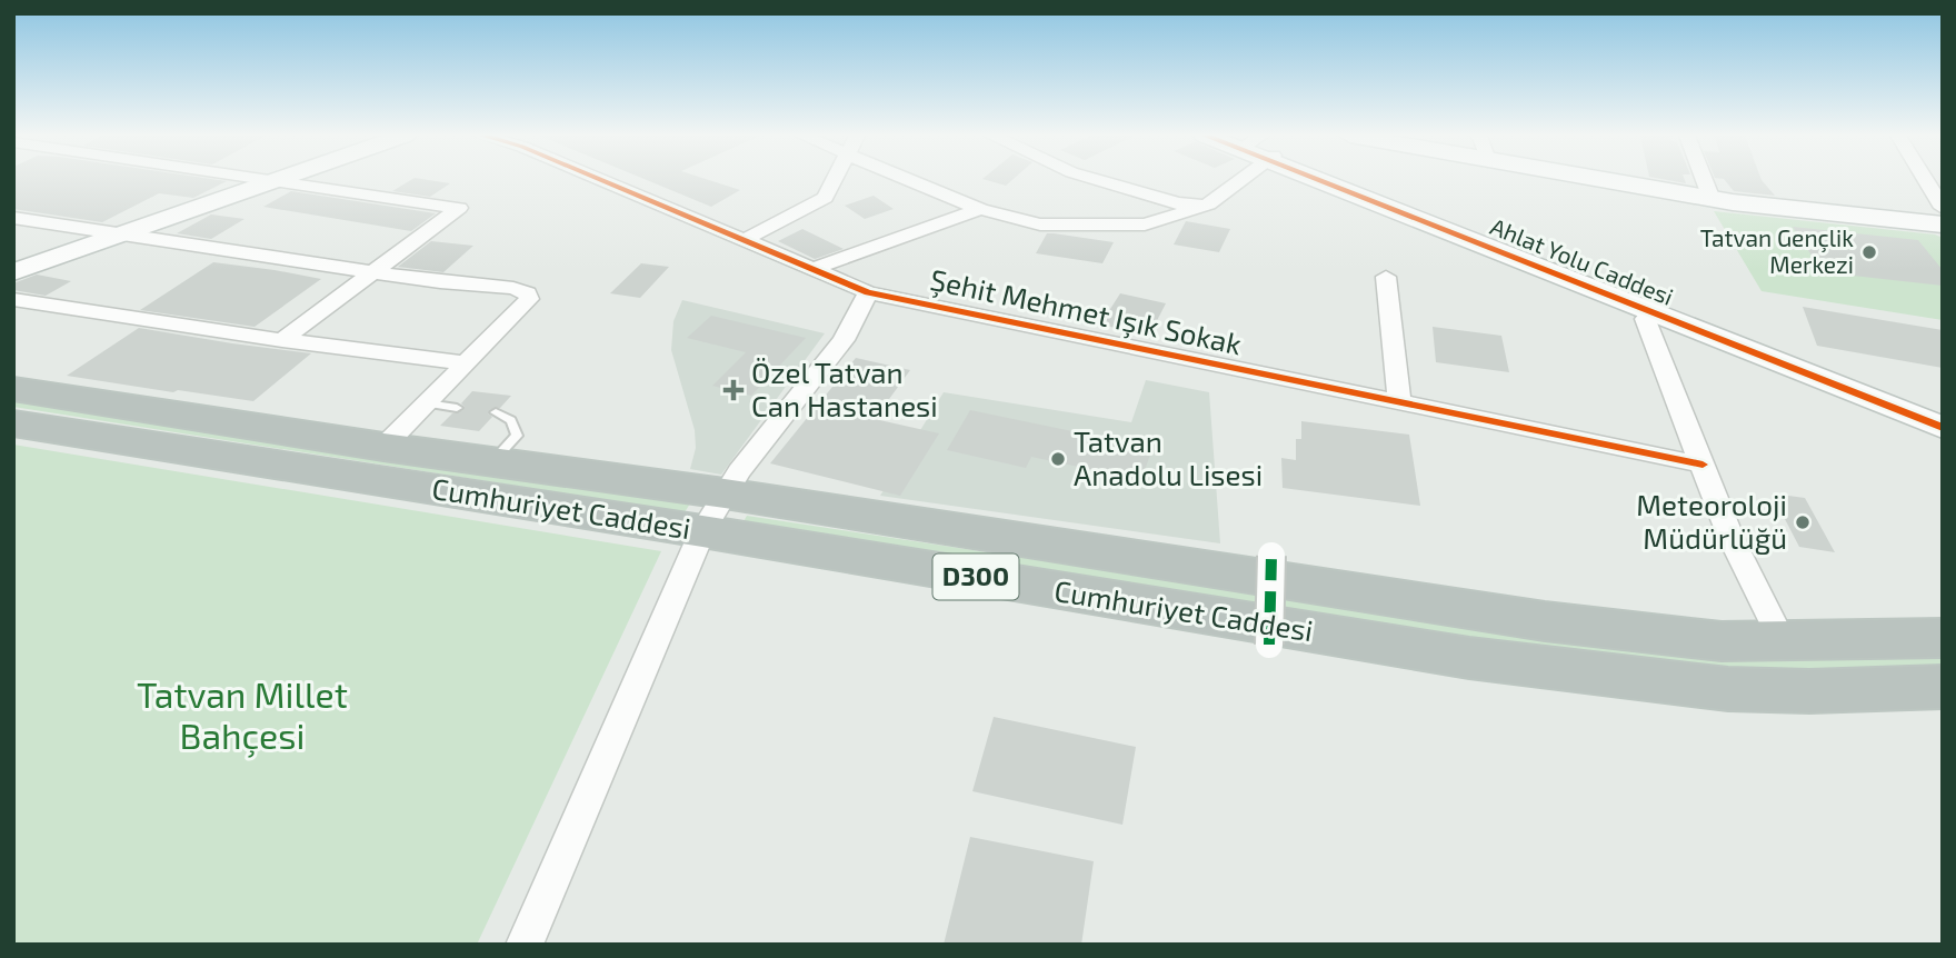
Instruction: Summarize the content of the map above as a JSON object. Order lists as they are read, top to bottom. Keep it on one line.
{"streets":{"highway":["Cumhuriyet Caddesi","D300"],"street":["Ahlat Yolu Caddesi","Şehit Mehmet Işık Sokak"]},"parks":["Tatvan Millet Bahçesi"],"places":{"other":["Tatvan Gençlik Merkezi","Tatvan Anadolu Lisesi","Meteoroloji Müdürlüğü"],"health":["Özel Tatvan Can Hastanesi"]}}
